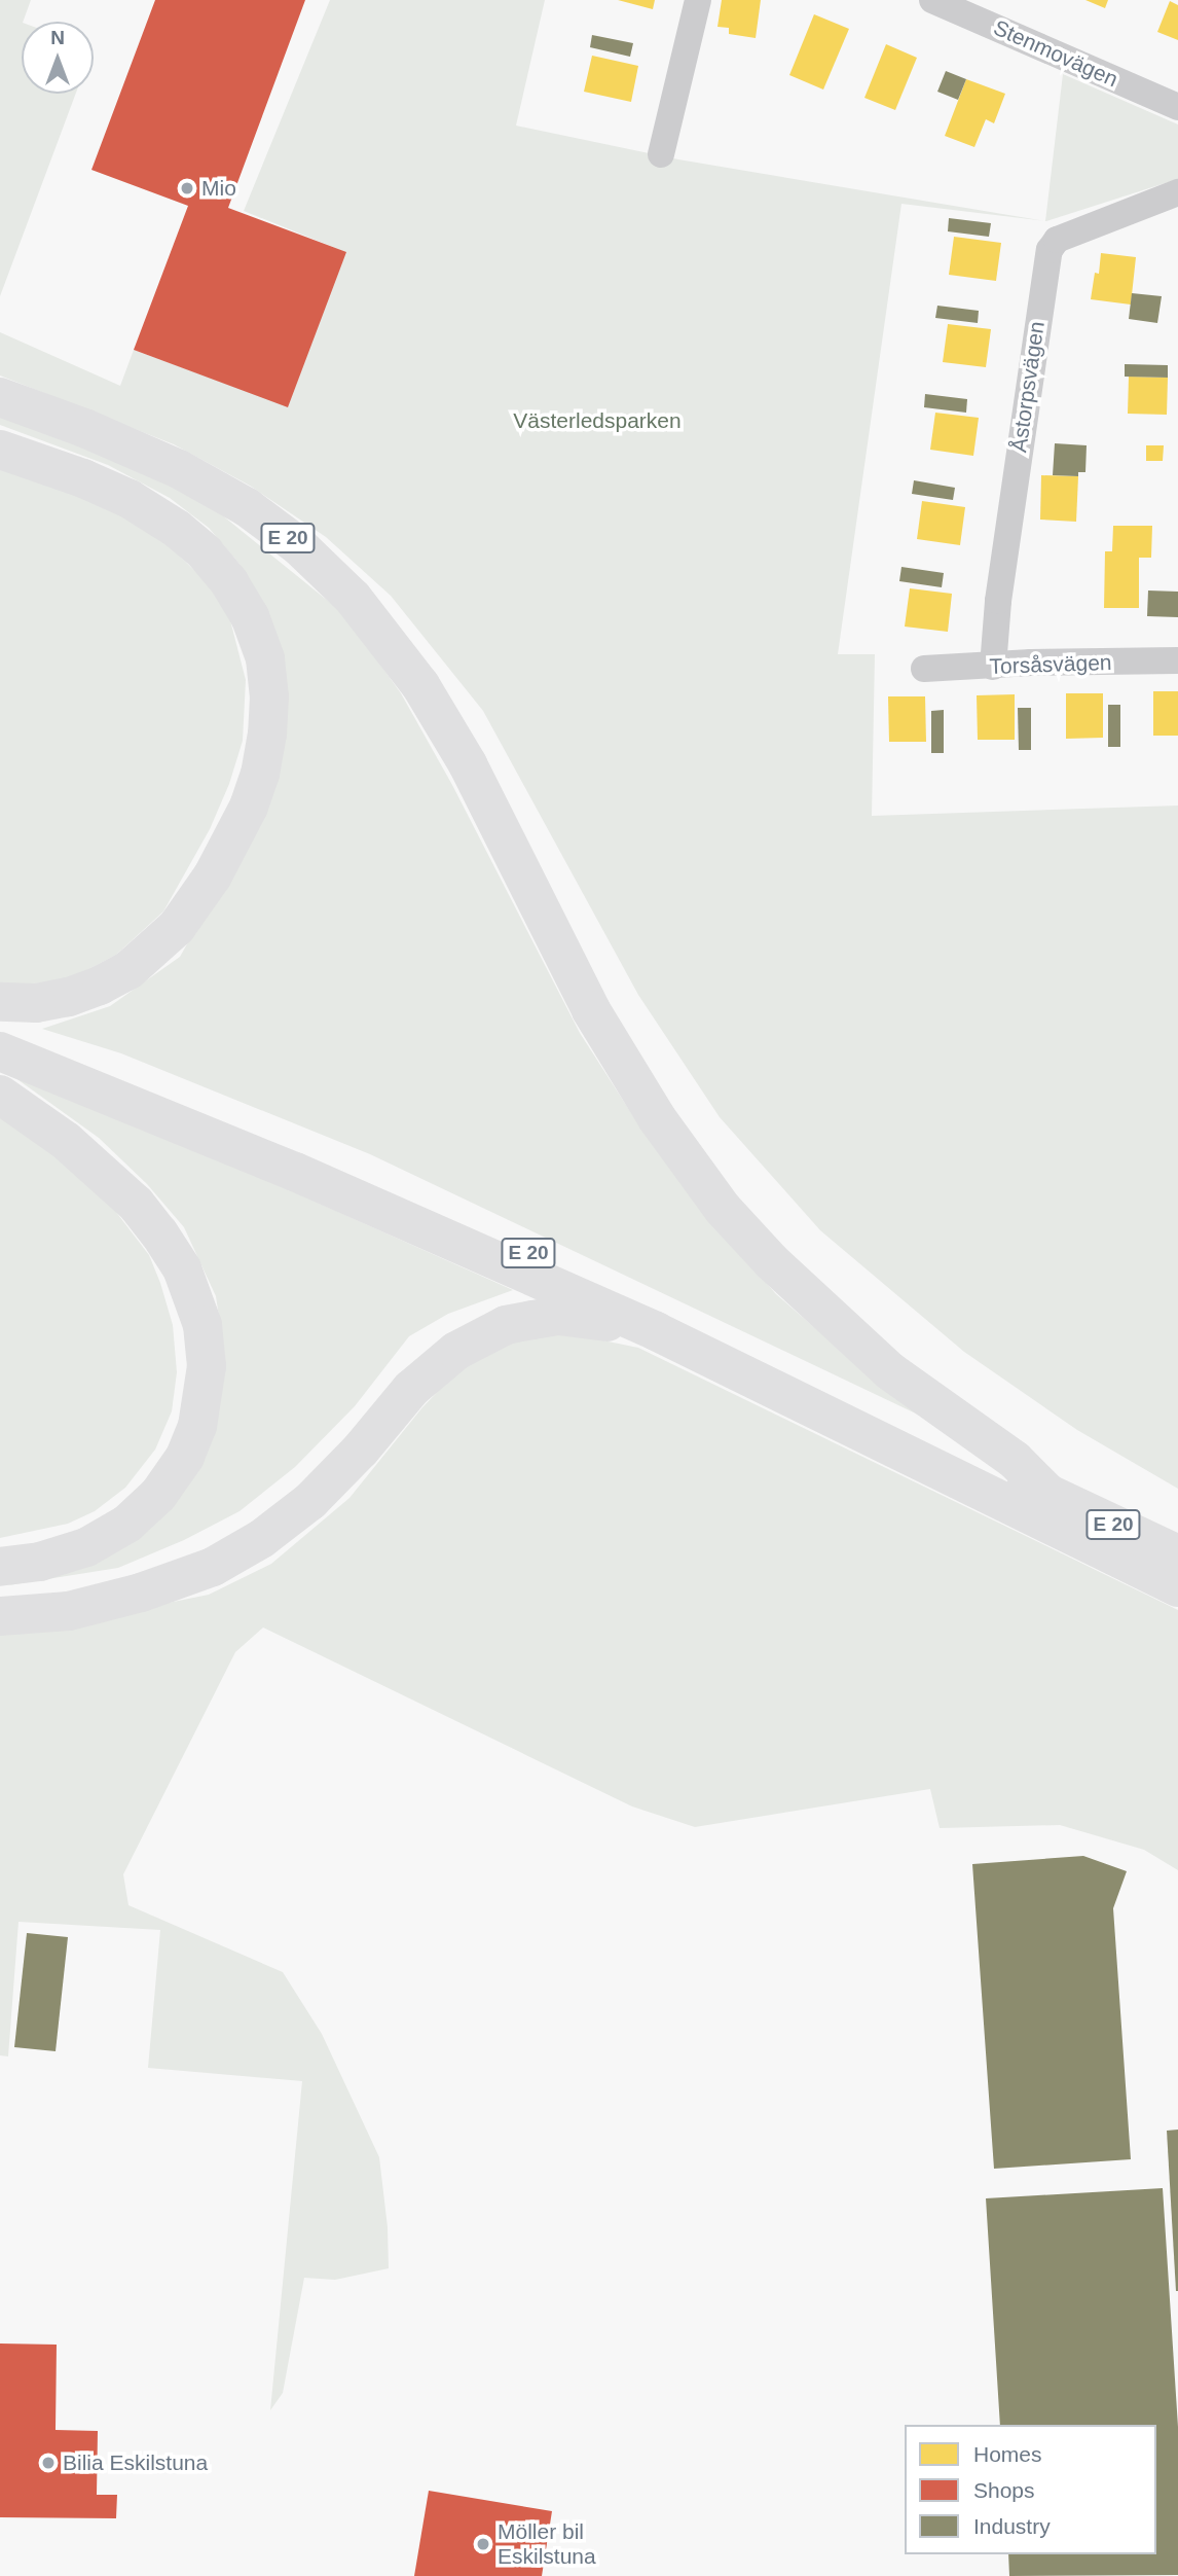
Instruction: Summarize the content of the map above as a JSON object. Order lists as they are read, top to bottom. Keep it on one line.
{"streets":{"highway":["E 20"],"street":["Stenmovägen","Åstorpsvägen","Torsåsvägen"]},"crossings":[["Åstorpsvägen","Torsåsvägen"]],"parks":["Västerledsparken"],"places":["Mio","Bilia Eskilstuna","Möller bil Eskilstuna"],"legend":["Homes","Shops","Industry"],"north":"top"}
